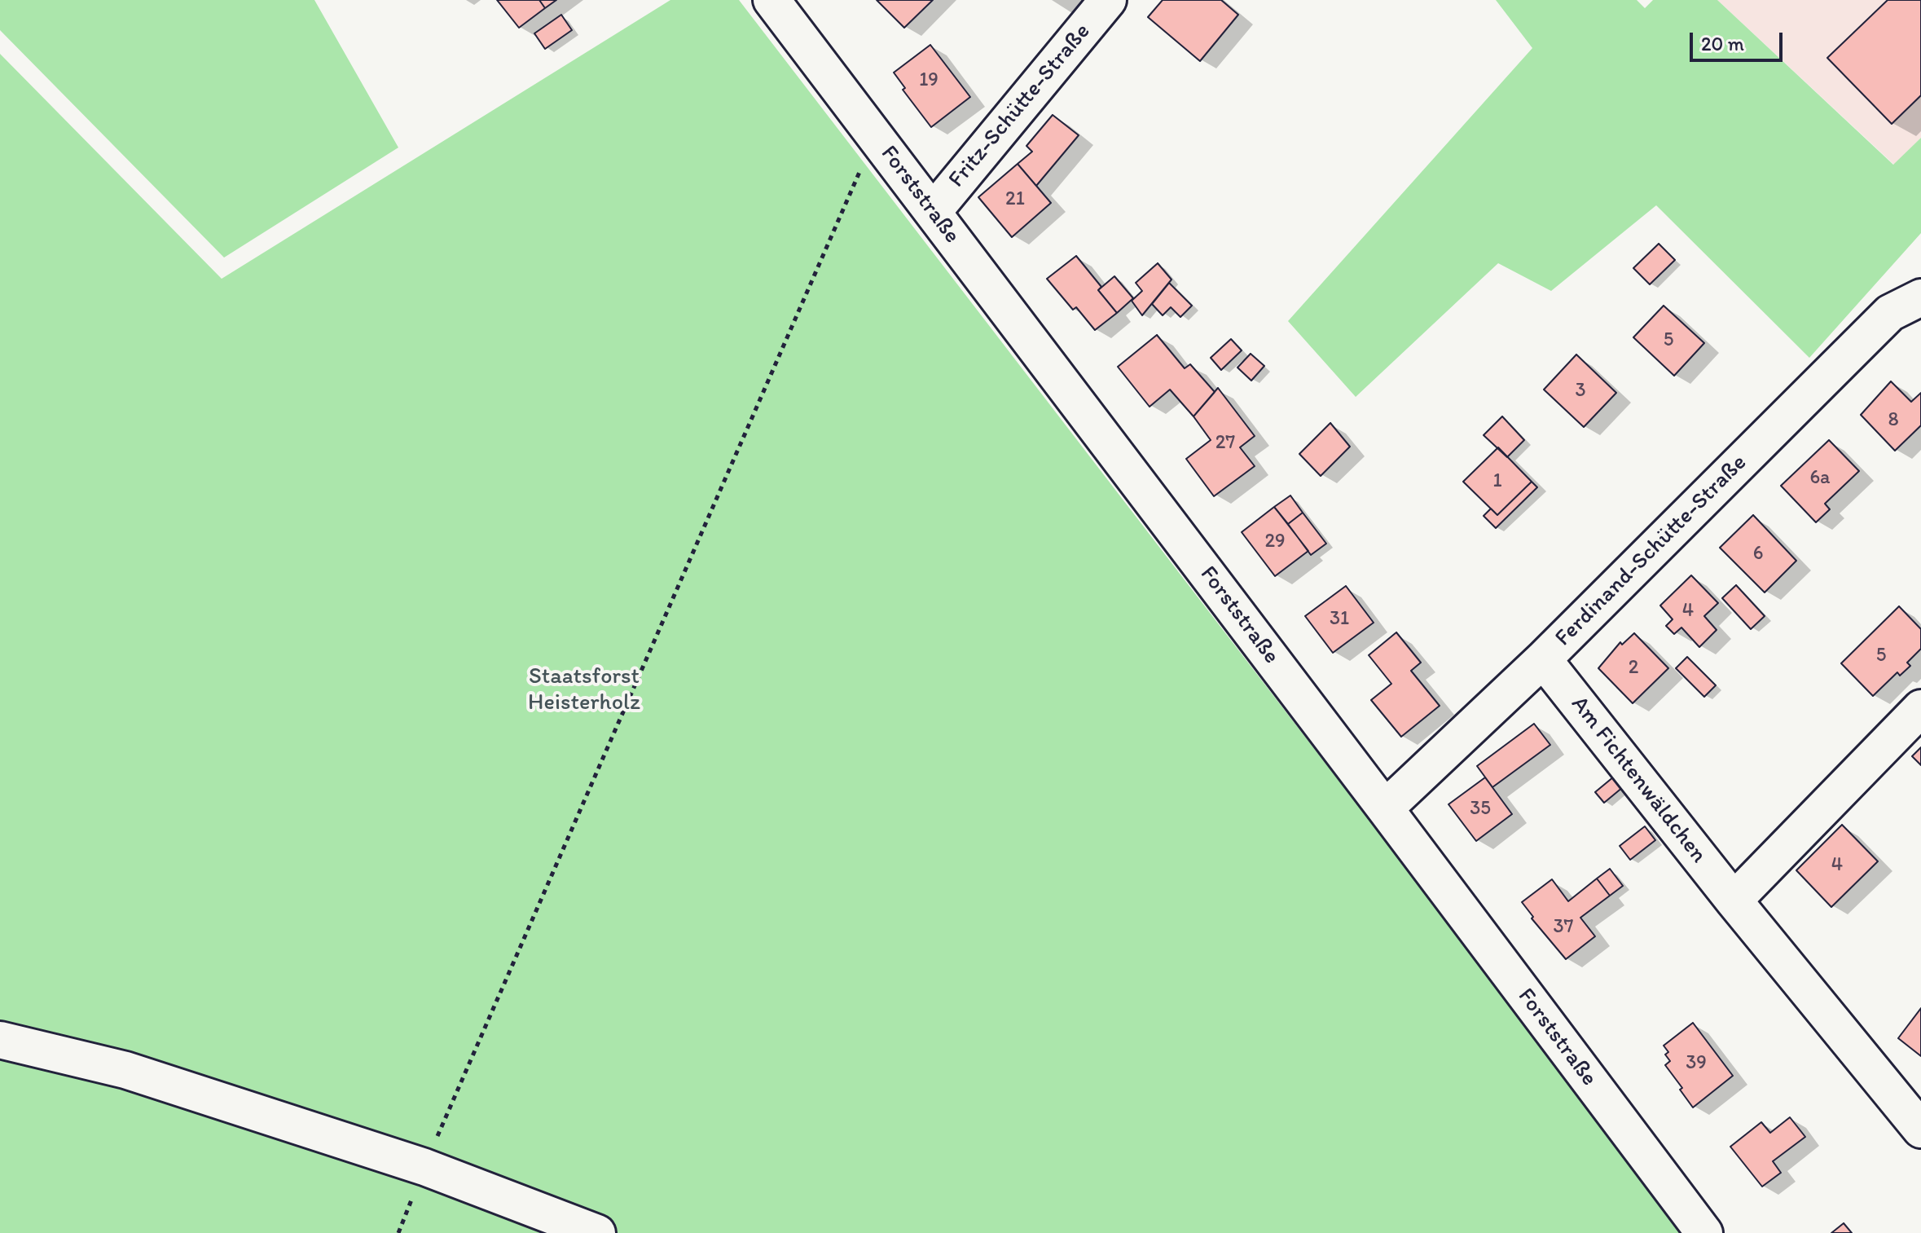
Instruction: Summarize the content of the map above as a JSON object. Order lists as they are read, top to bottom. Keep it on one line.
{"streets":{"street":["Fritz-Schütte-Straße","Forststraße","Ferdinand-Schütte-Straße","Am Fichtenwäldchen"]},"crossings":[["Fritz-Schütte-Straße","Forststraße"],["Forststraße","Ferdinand-Schütte-Straße"],["Ferdinand-Schütte-Straße","Am Fichtenwäldchen"]],"parks":["Staatsforst Heisterholz"],"house_numbers":["19","21","5","3","8","27","6a","1","29","6","4","31","5","2","35","4","37","39"],"scale_bar":"20 m"}
